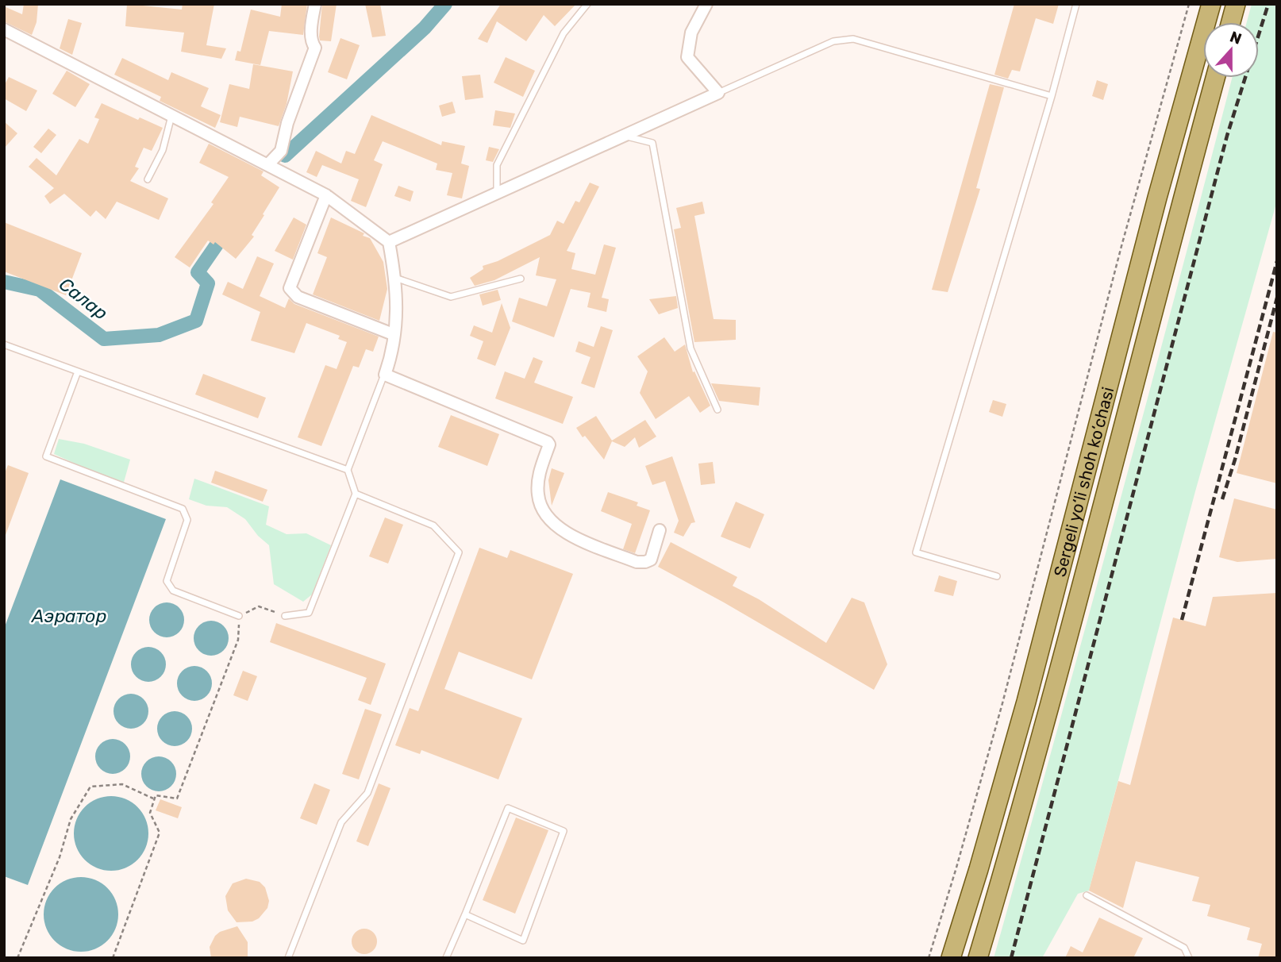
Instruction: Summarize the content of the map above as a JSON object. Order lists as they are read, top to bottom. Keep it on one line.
{"streets":{"main road":["Sergeli yo‘li shoh ko‘chasi"]},"water":["Салар","Аэратор"],"north":"top"}
